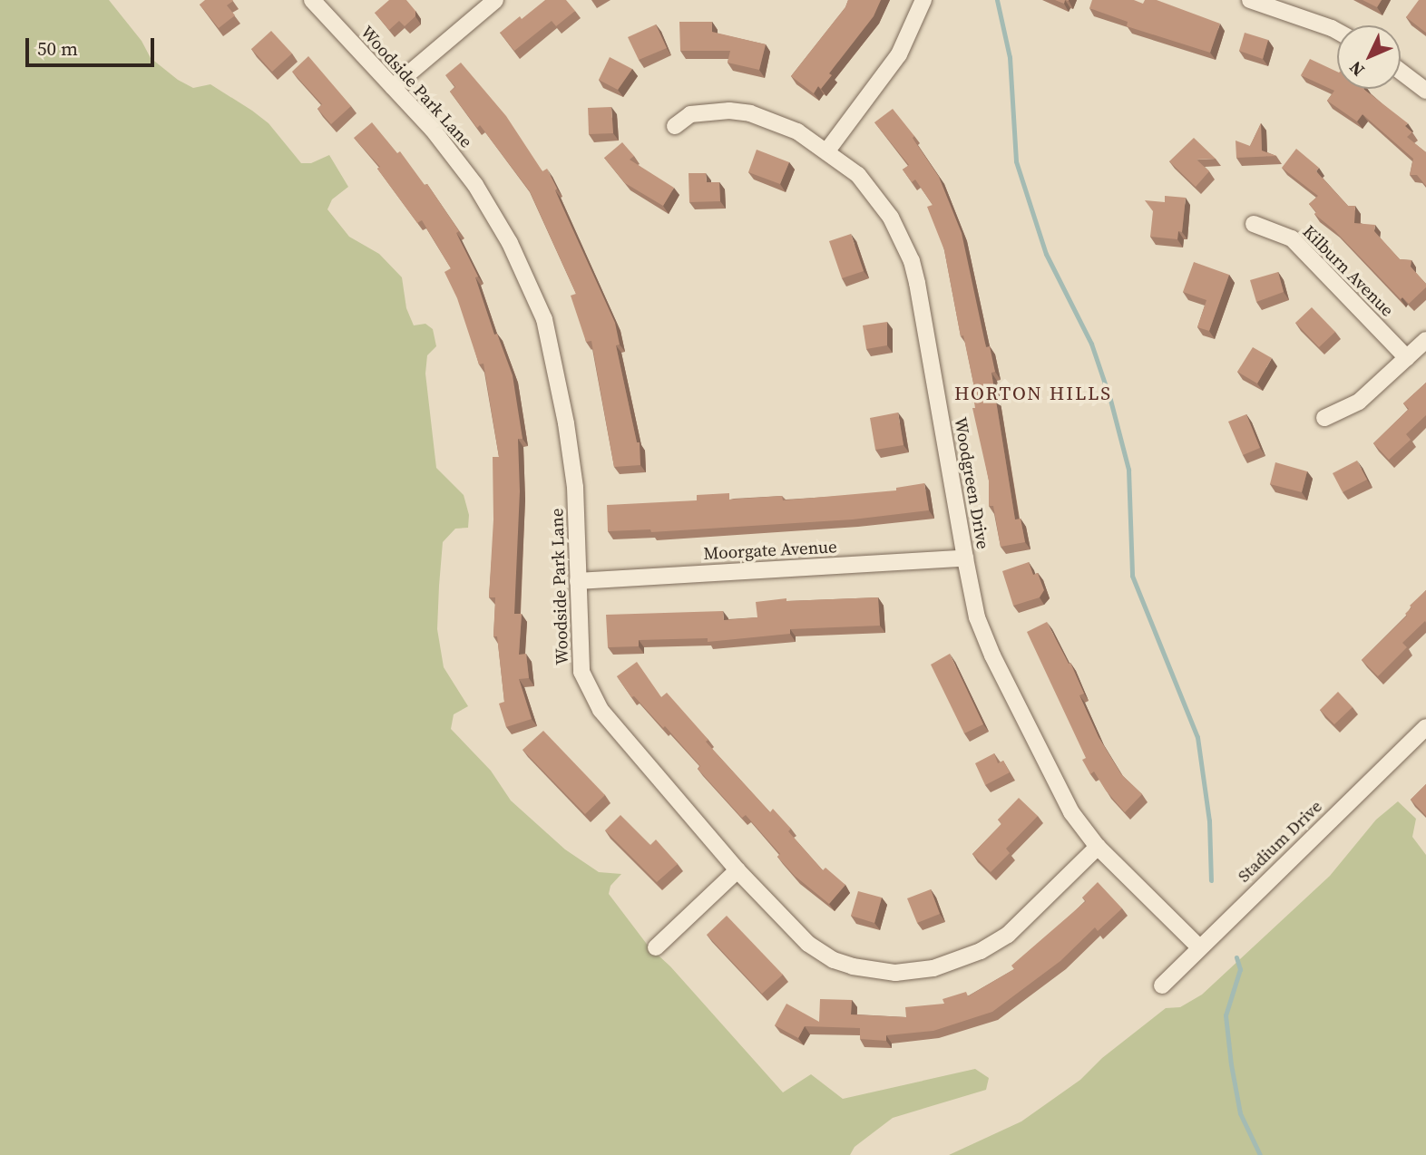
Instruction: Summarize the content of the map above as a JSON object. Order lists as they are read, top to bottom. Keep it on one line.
{"streets":{"street":["Woodside Park Lane","Kilburn Avenue","Woodgreen Drive","Moorgate Avenue","Stadium Drive"]},"crossings":[["Woodside Park Lane","Woodgreen Drive"],["Woodside Park Lane","Moorgate Avenue"],["Woodgreen Drive","Moorgate Avenue"],["Woodgreen Drive","Stadium Drive"]],"districts":["HORTON HILLS"],"scale_bar":"50 m","north":"bottom left"}
